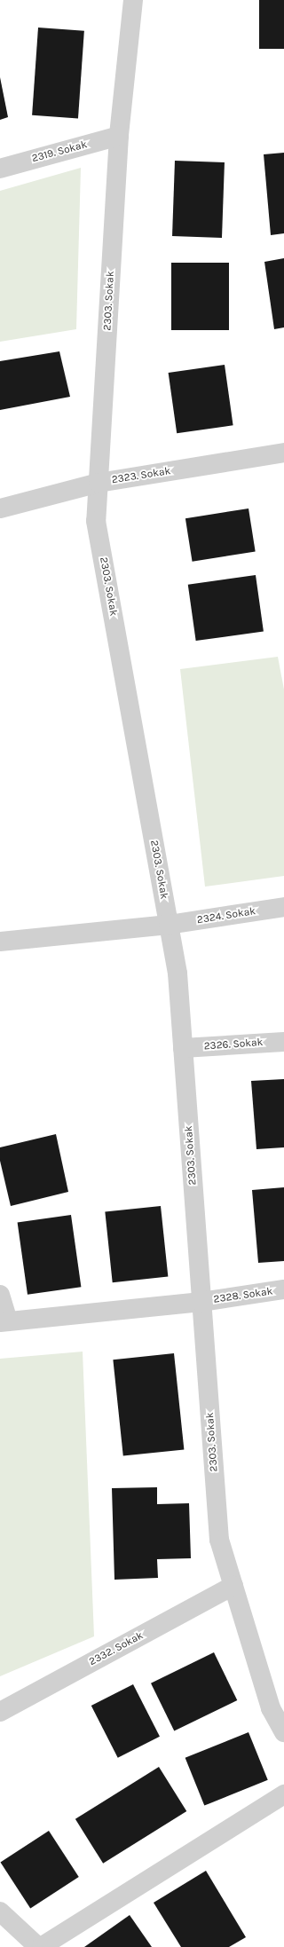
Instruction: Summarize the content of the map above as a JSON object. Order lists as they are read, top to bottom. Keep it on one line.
{"streets":{"street":["2319. Sokak","2303. Sokak","2323. Sokak","2324. Sokak","2326. Sokak","2328. Sokak","2332. Sokak"]},"crossings":[["2319. Sokak","2303. Sokak"],["2303. Sokak","2323. Sokak"],["2303. Sokak","2324. Sokak"],["2303. Sokak","2326. Sokak"],["2303. Sokak","2328. Sokak"],["2303. Sokak","2332. Sokak"]]}
